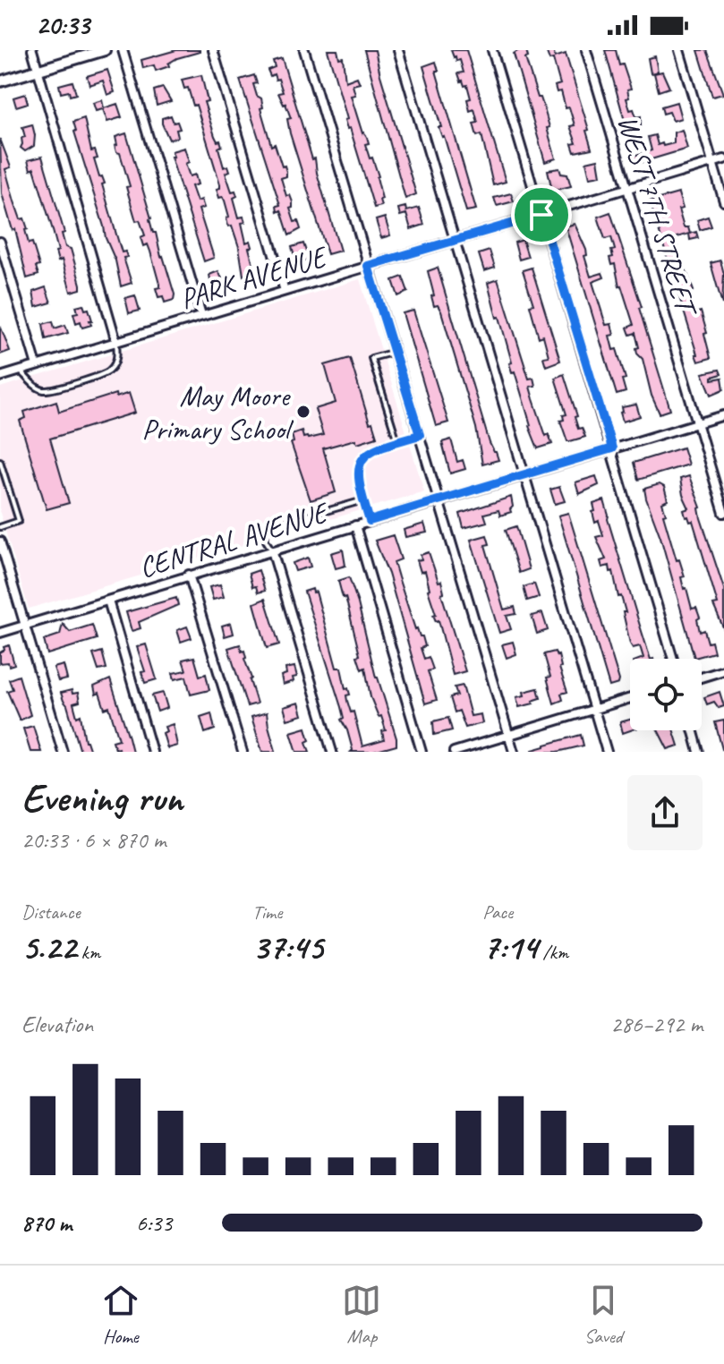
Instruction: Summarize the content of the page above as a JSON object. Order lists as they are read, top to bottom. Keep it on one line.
{"streets":{"street":["WEST 7TH STREET","PARK AVENUE","CENTRAL AVENUE"]},"crossings":[["WEST 7TH STREET","PARK AVENUE"],["WEST 7TH STREET","CENTRAL AVENUE"]],"places":["May Moore Primary School"],"page":{"status":"20:33","heading":["Evening run","20:33 · 6 × 870 m"],"stats":[["Distance","5.22 km"],["Time","37:45"],["Pace","7:14 /km"]],"chart":["Elevation","286–292 m"],"list":[{"name":"870 m","note":"6:33"}],"tabs":["Home","Map","Saved"]}}
